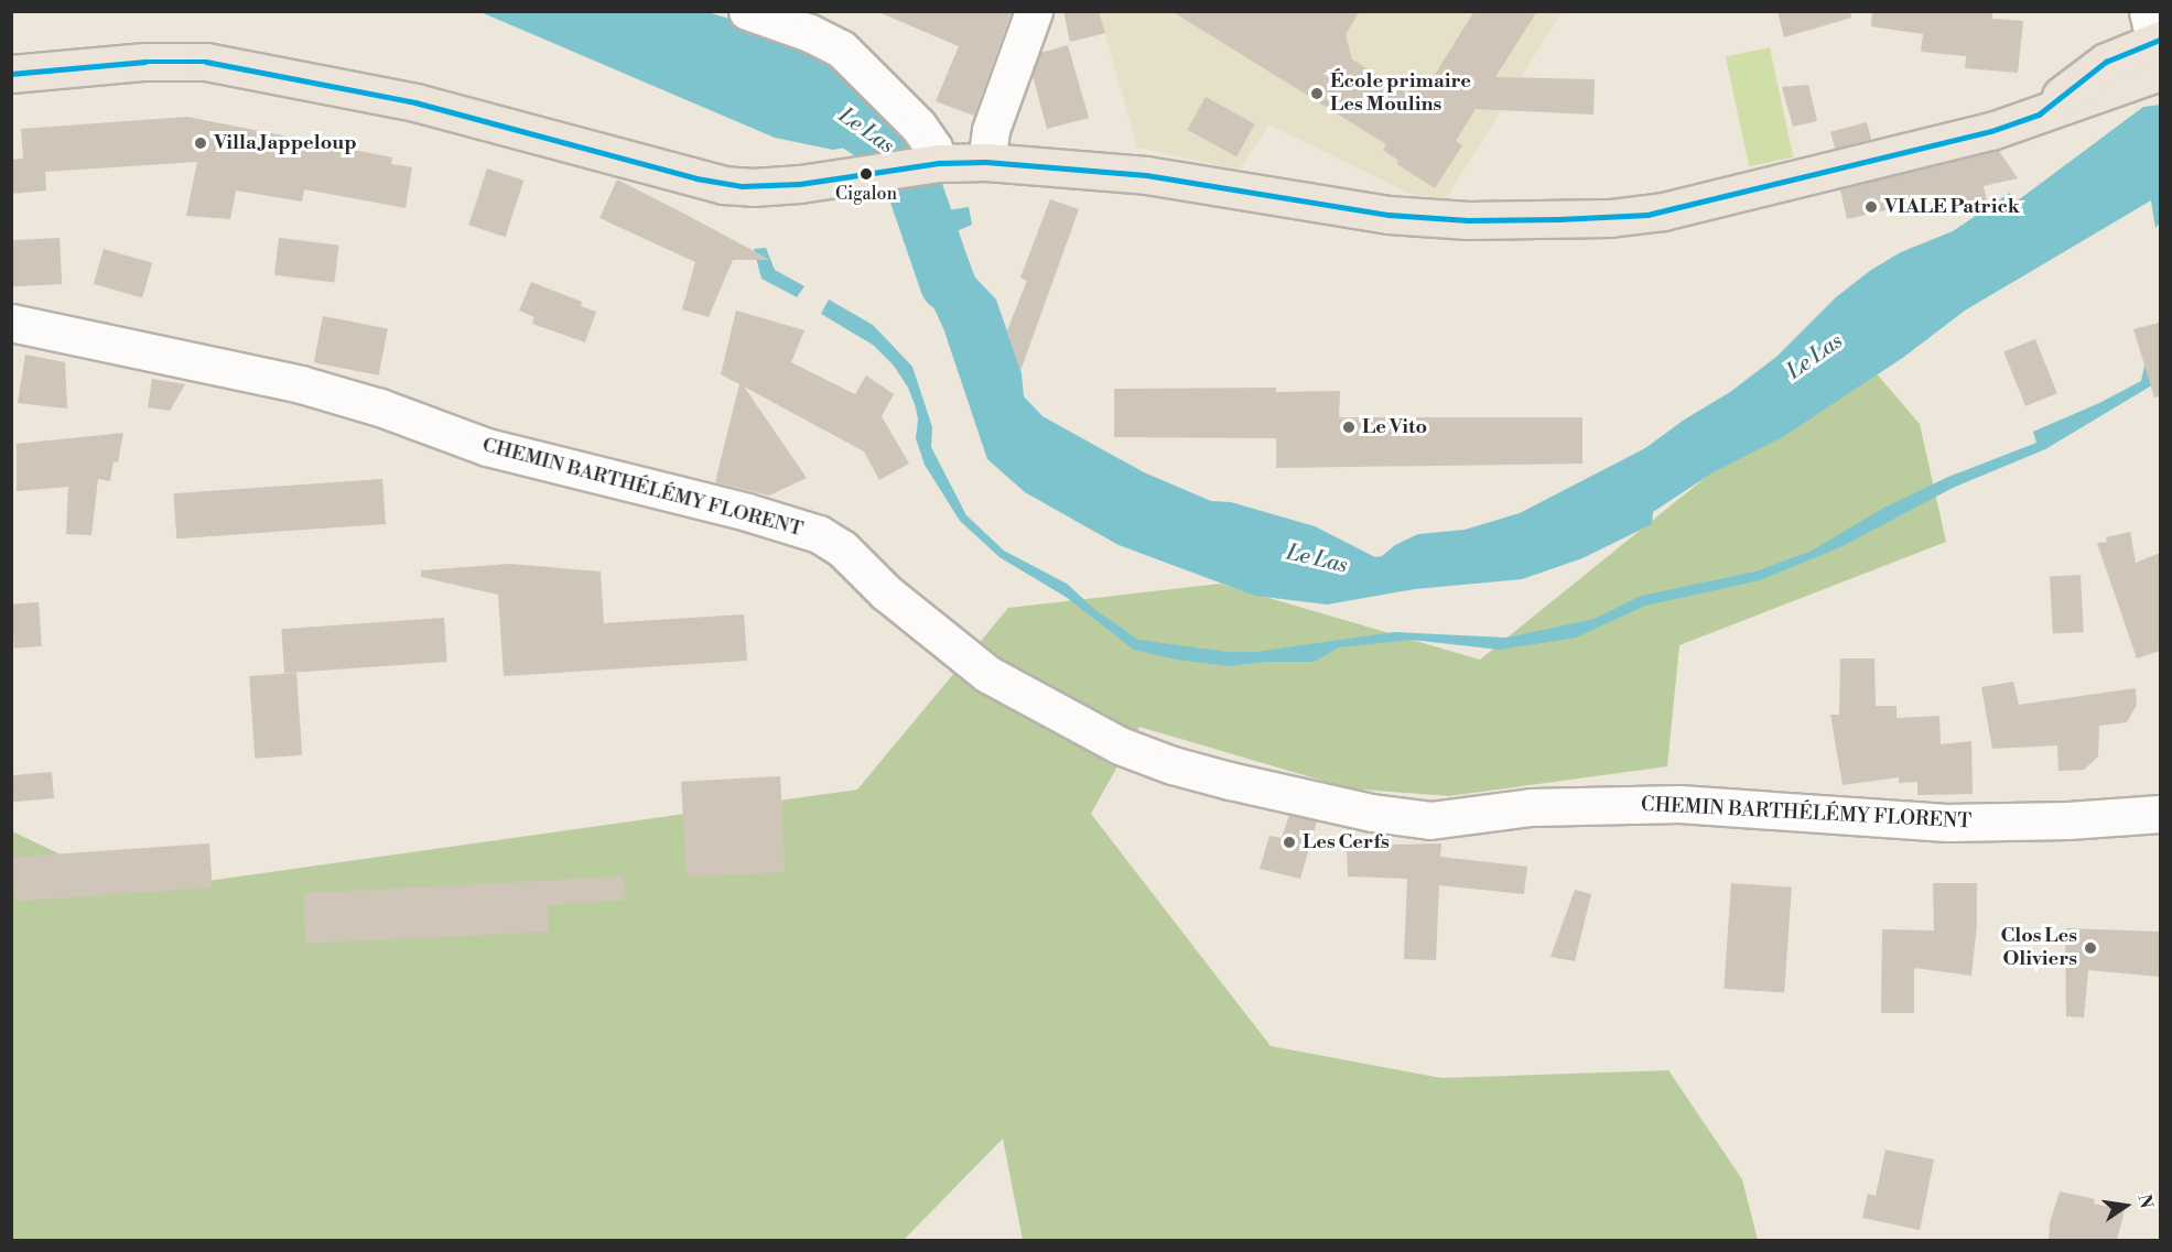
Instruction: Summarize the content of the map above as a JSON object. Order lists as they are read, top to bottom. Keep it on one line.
{"streets":{"street":["CHEMIN BARTHÉLÉMY FLORENT"]},"water":["Le Las"],"places":["École primaire Les Moulins","Villa Jappeloup","Cigalon","VIALE Patrick","Le Vito","Les Cerfs","Clos Les Oliviers"],"north":"right"}
